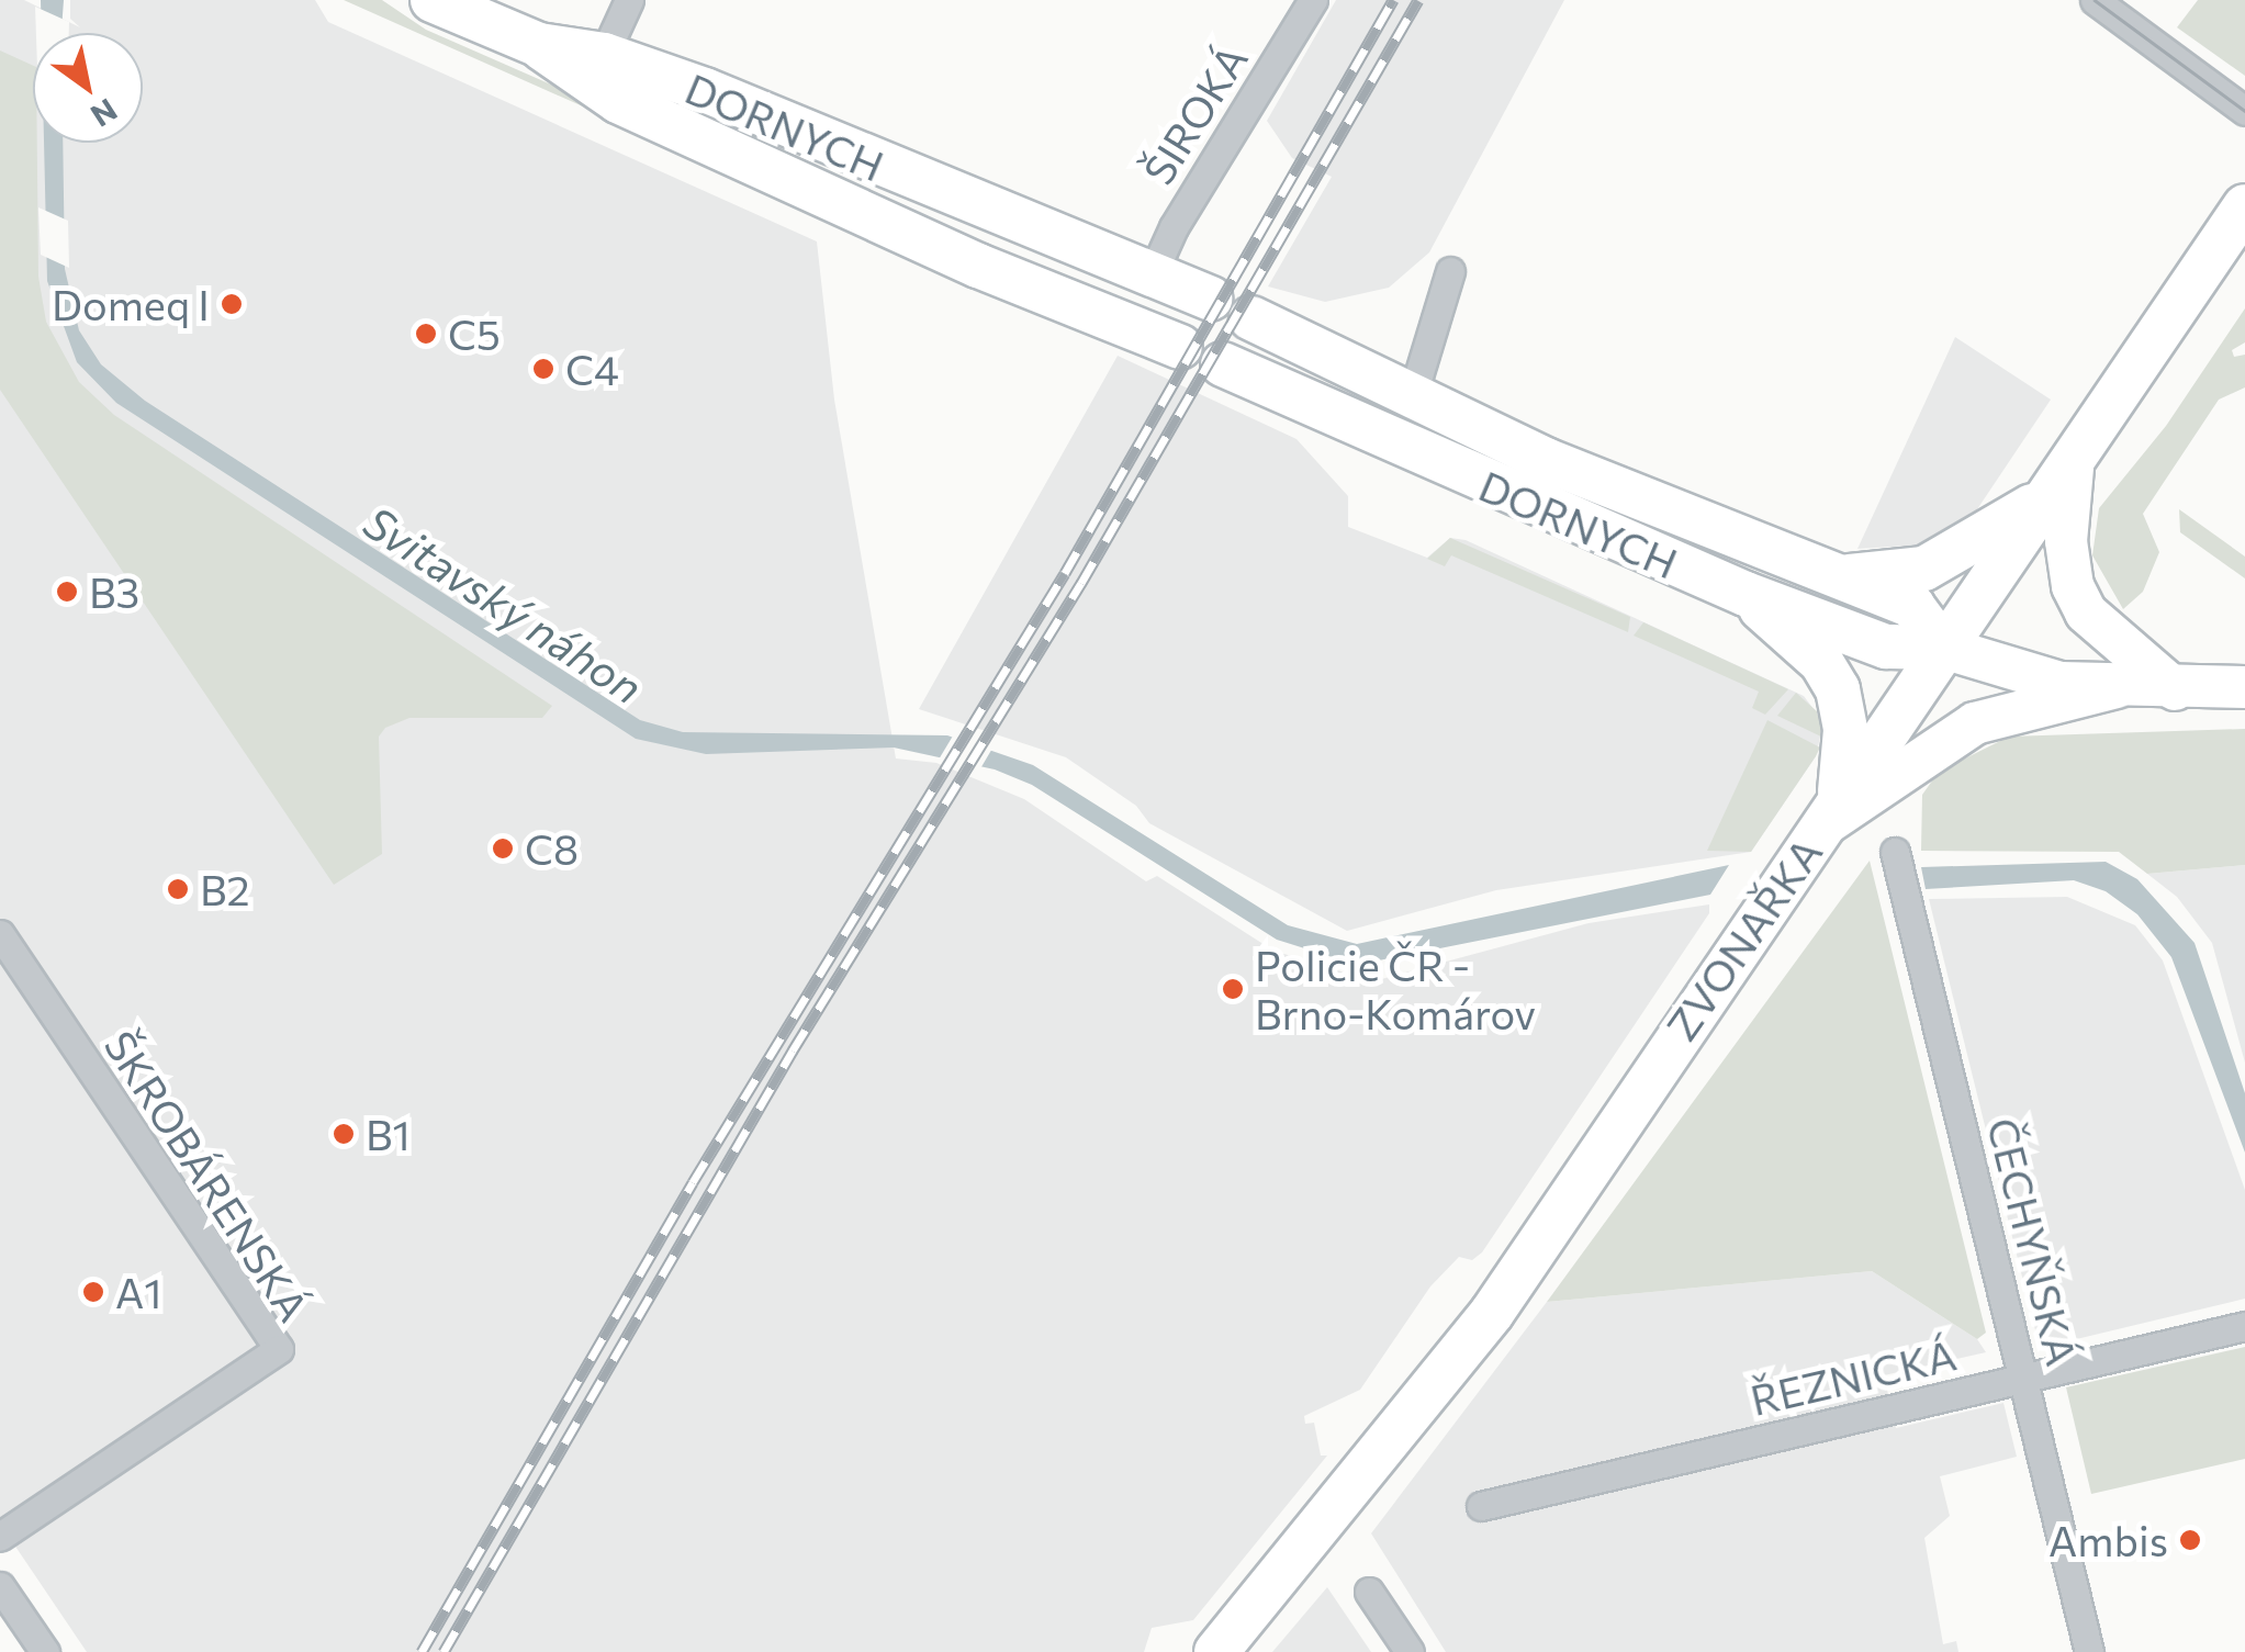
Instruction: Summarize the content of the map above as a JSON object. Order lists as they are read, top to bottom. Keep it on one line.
{"streets":{"main road":["DORNYCH","ZVONAŘKA"],"street":["ŠIROKÁ","ŠKROBÁRENSKÁ","ČECHYŇSKÁ","ŘEZNICKÁ"]},"crossings":[["ŠIROKÁ","DORNYCH"],["DORNYCH","ZVONAŘKA"],["ČECHYŇSKÁ","ŘEZNICKÁ"]],"water":["Svitavský náhon"],"places":["Domeq I","C5","C4","B3","C8","B2","Policie ČR - Brno-Komárov","B1","A1","Ambis"],"north":"bottom right"}
